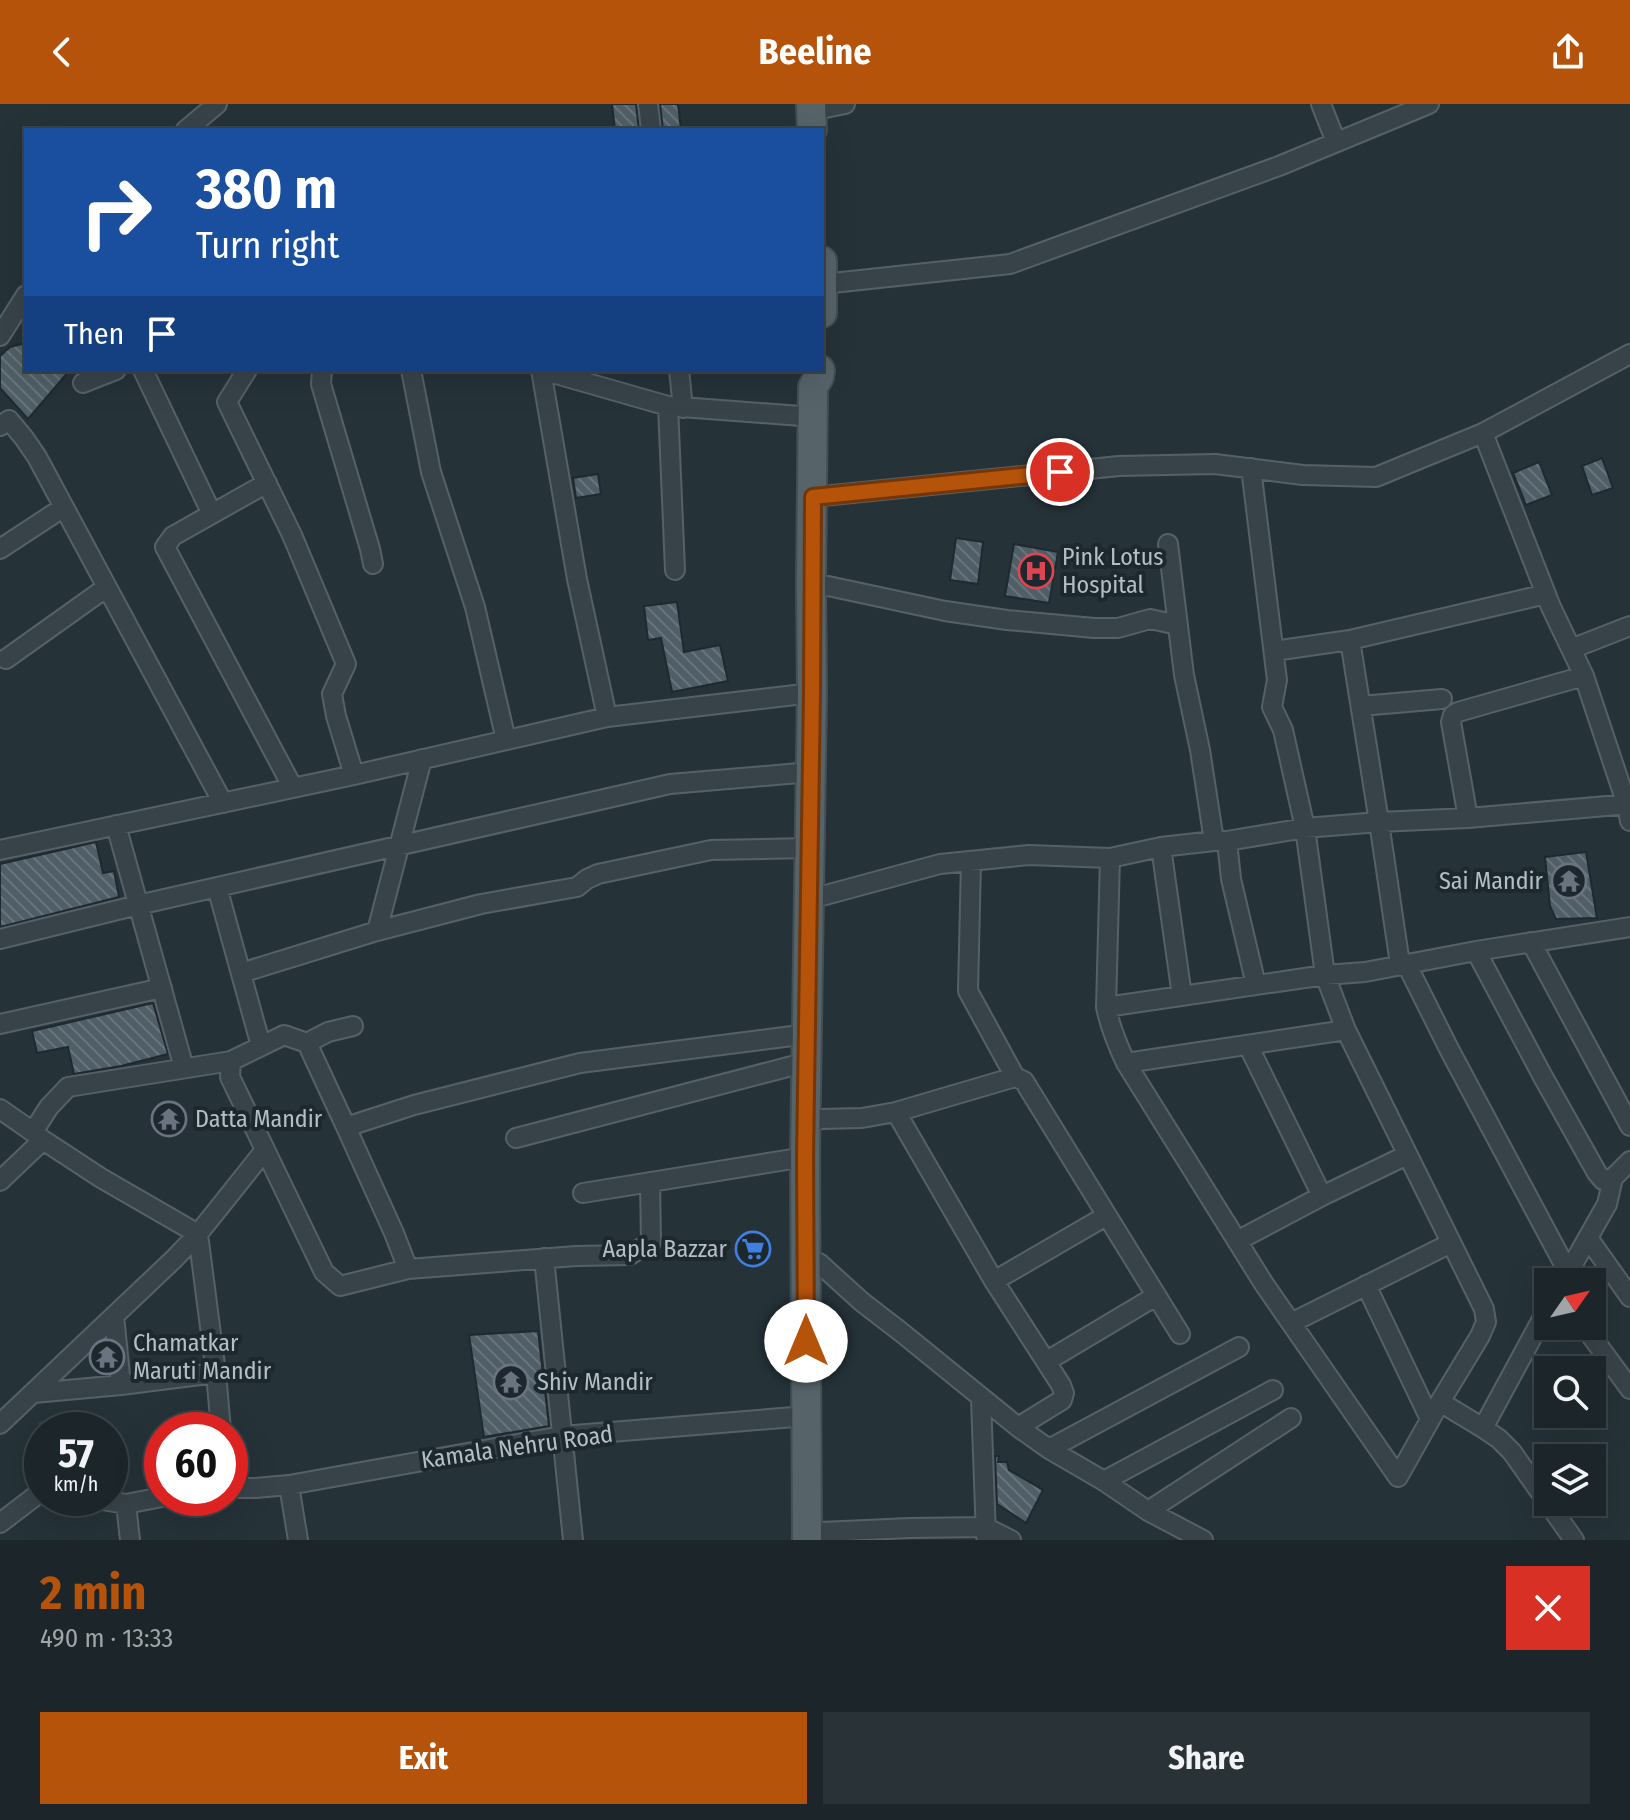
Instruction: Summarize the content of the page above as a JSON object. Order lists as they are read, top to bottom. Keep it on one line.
{"streets":{"street":["Kamala Nehru Road"]},"places":{"hospital":["Pink Lotus Hospital"],"temple":["Sai Mandir","Datta Mandir","Chamatkar Maruti Mandir","Shiv Mandir"],"supermarket":["Aapla Bazzar"]},"north":"top right","page":{"header":"Beeline","turn":["380 m","Turn right"],"then":"Then","speed":"57 km/h","limit":"60","heading":["2 min","490 m · 13:33"],"buttons":["Exit","Share"]}}
